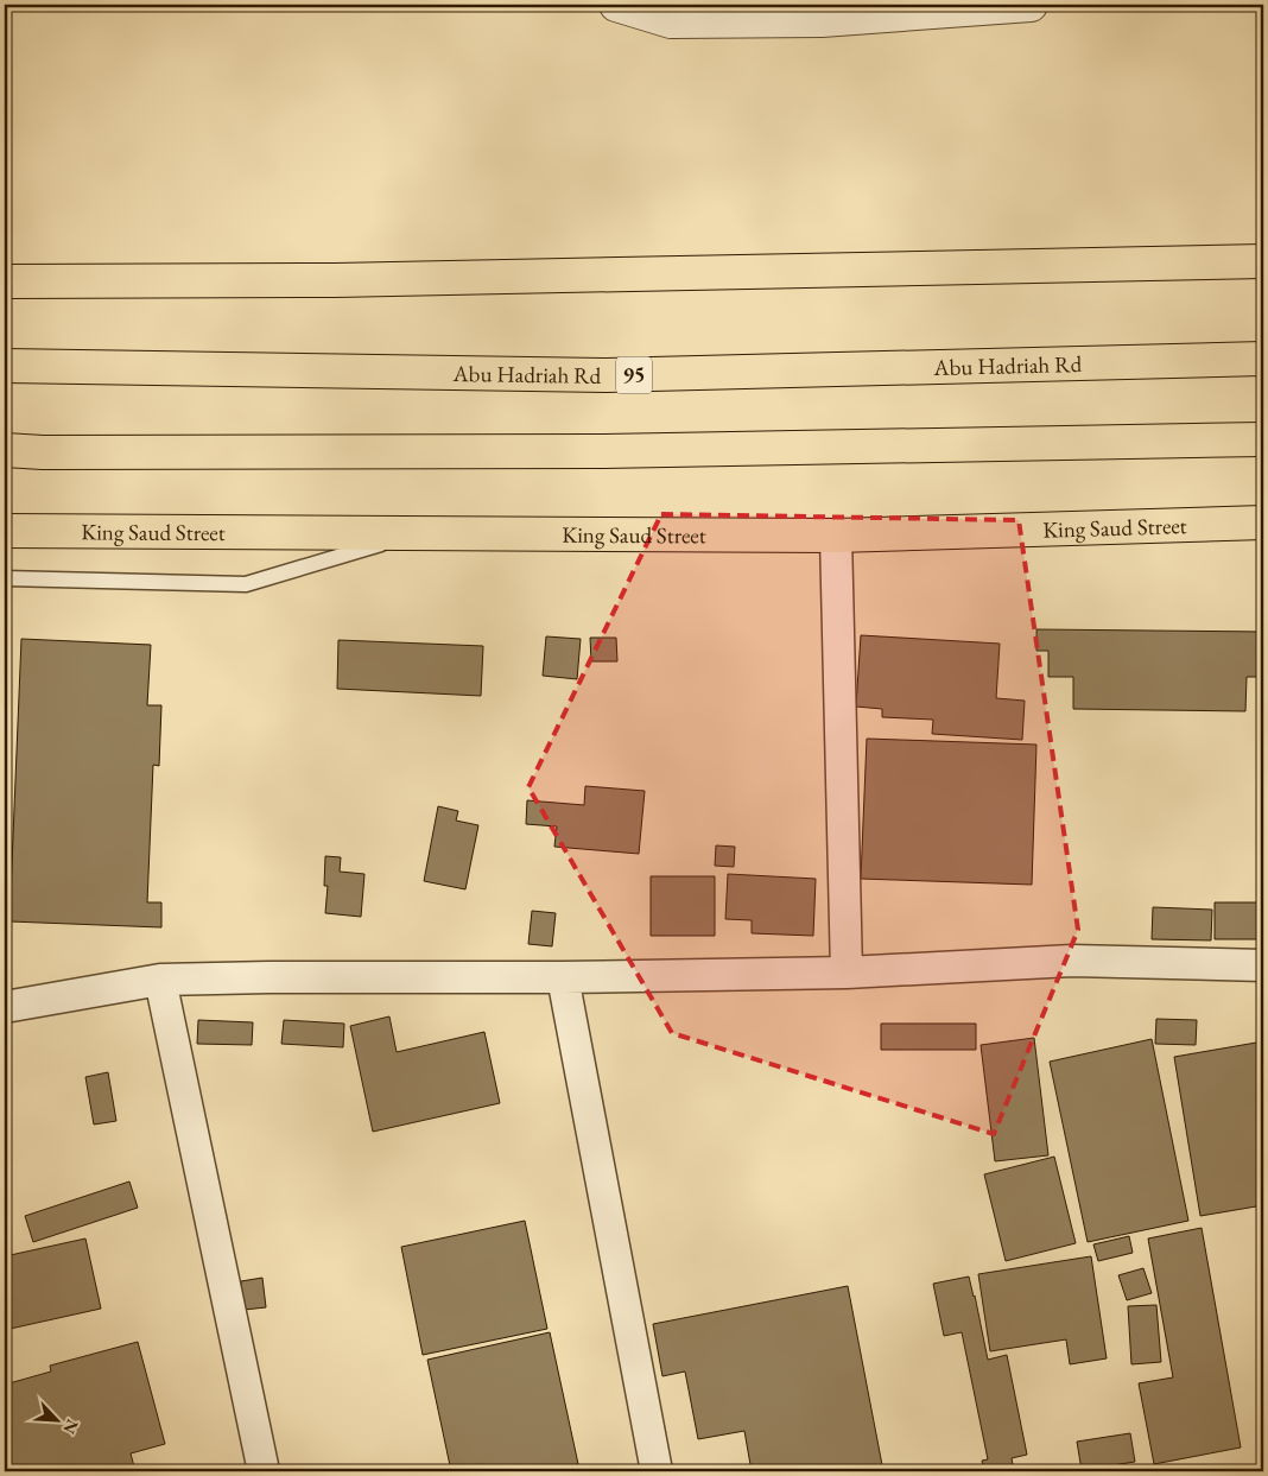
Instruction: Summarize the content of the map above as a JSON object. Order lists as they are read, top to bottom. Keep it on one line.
{"streets":{"main road":["Abu Hadriah Rd","95","King Saud Street"]},"north":"bottom right"}
